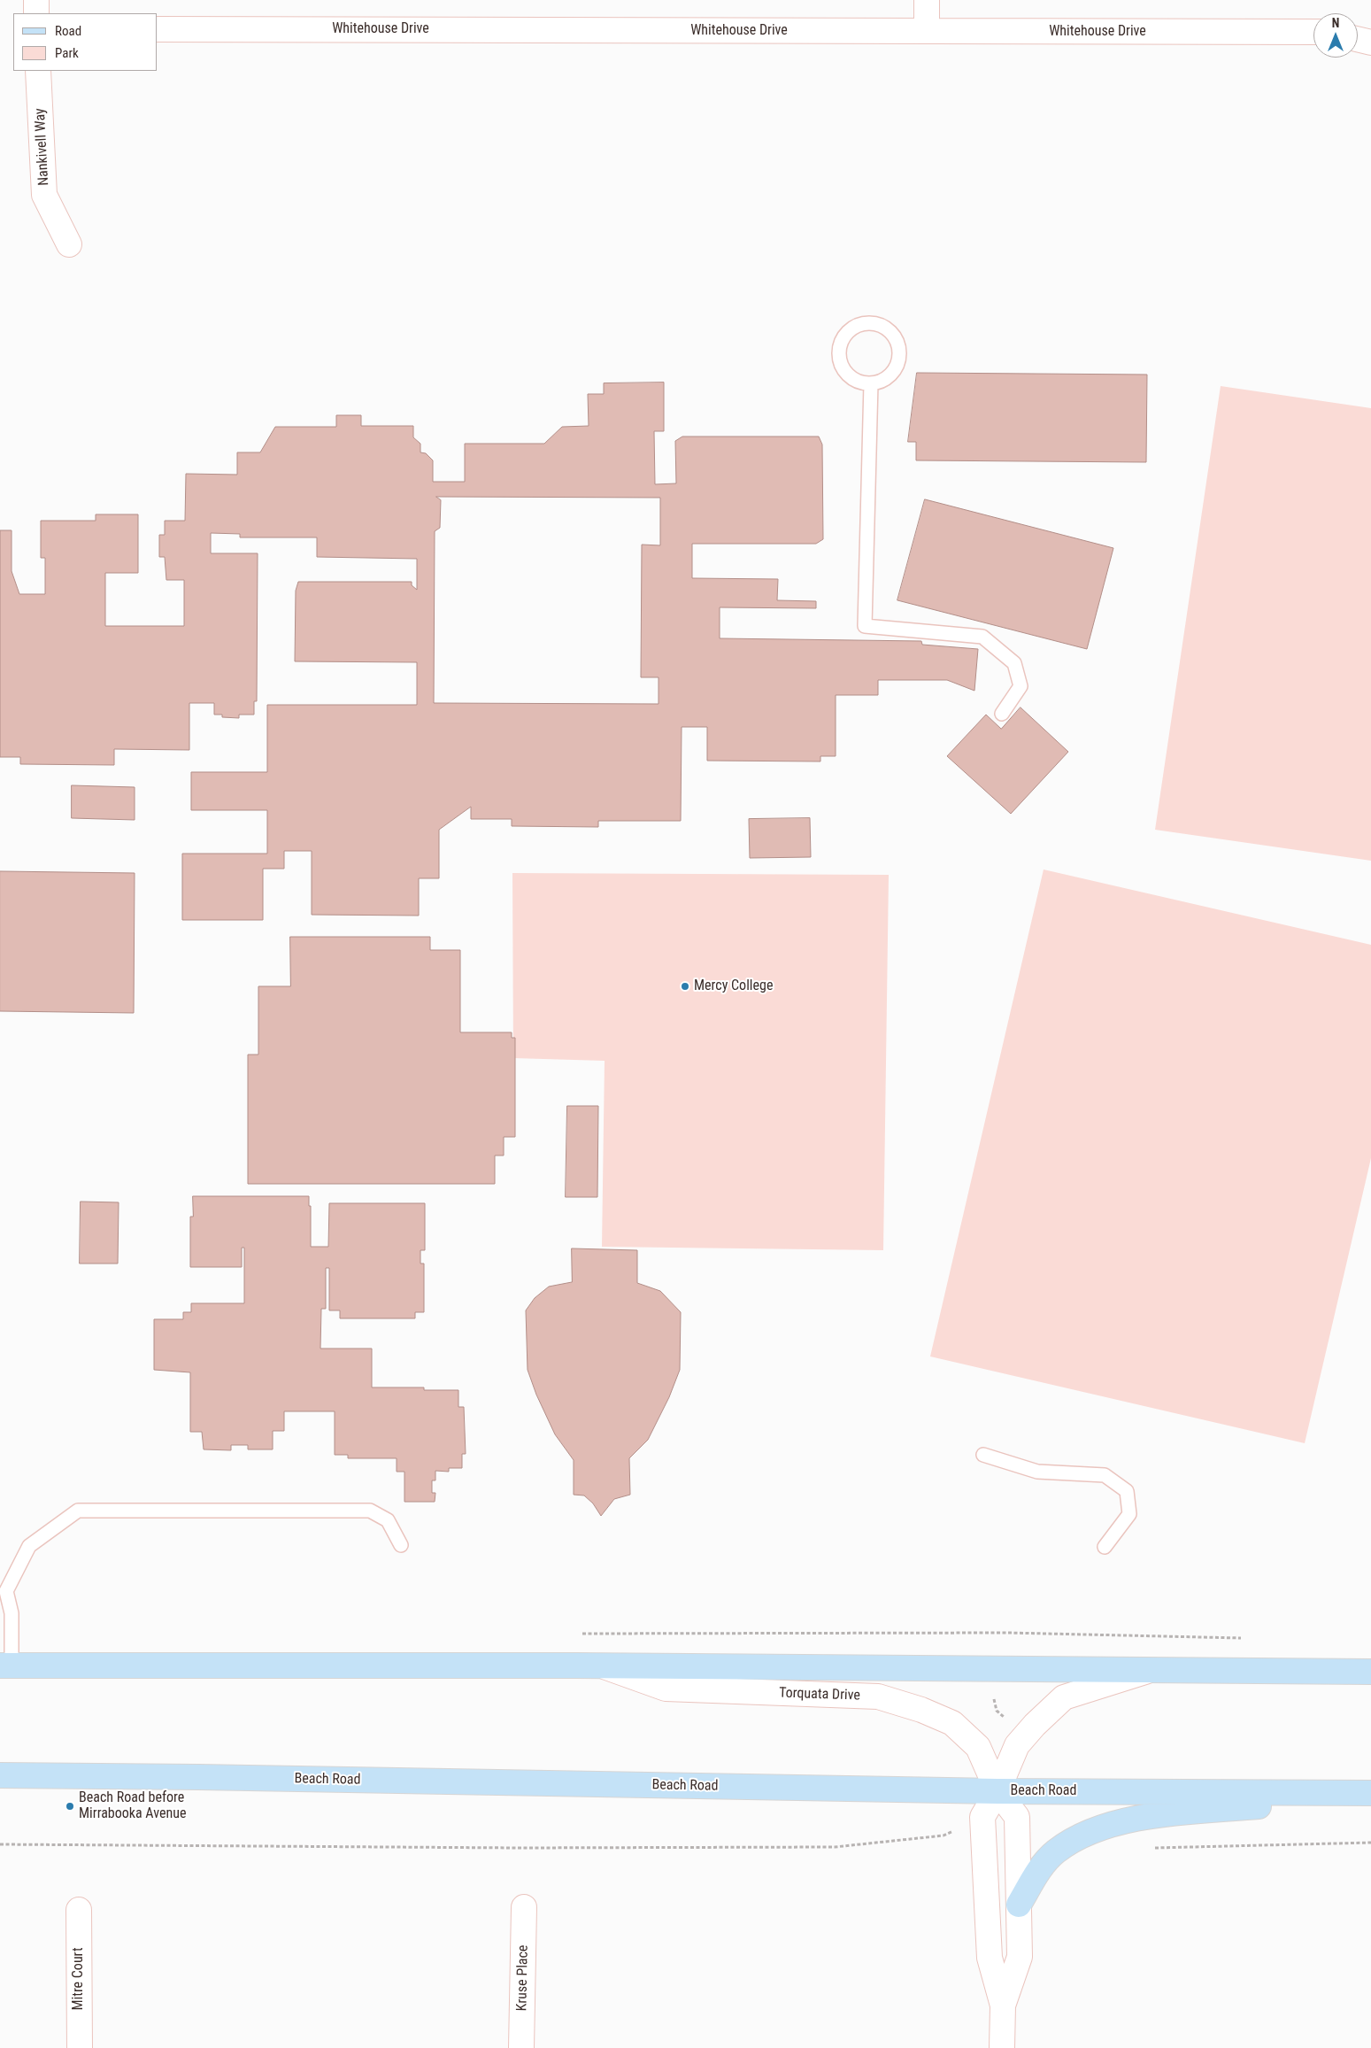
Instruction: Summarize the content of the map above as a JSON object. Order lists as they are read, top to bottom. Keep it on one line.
{"streets":{"main road":["Beach Road"],"street":["Whitehouse Drive","Nankivell Way","Torquata Drive","Kruse Place","Mitre Court"]},"crossings":[["Torquata Drive","Beach Road"]],"places":["Mercy College","Beach Road before Mirrabooka Avenue"],"legend":["Road","Park"],"north":"top"}
